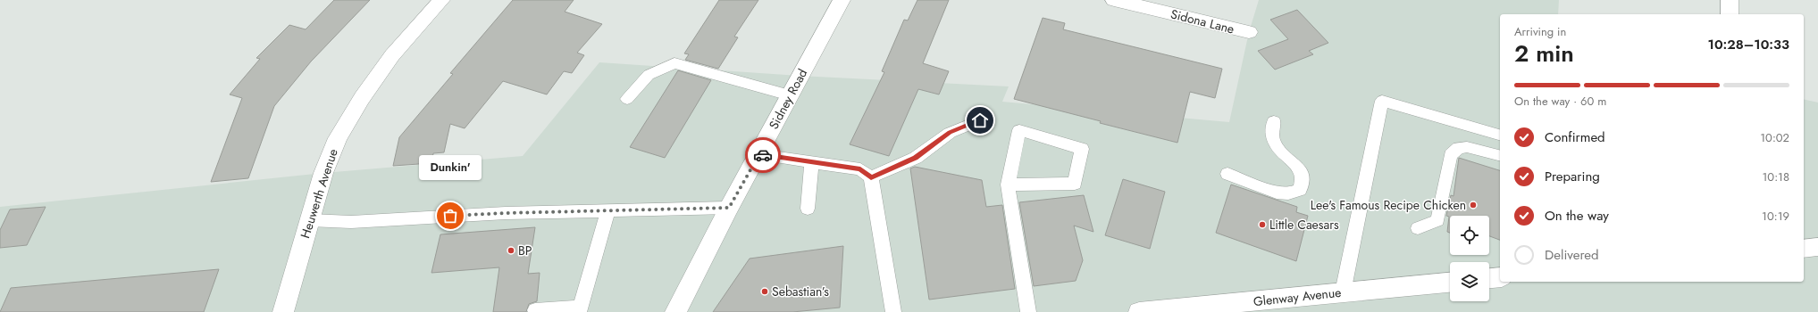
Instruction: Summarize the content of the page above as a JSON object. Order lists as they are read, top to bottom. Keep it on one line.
{"streets":{"street":["Sidona Lane","Sidney Road","Heuwerth Avenue","Glenway Avenue"]},"places":["Lee's Famous Recipe Chicken","Dunkin'","Little Caesars","BP","Sebastian’s"],"page":{"heading":["2 min","Arriving in","10:28–10:33"],"bar":"On the way · 60 m","list":[["Confirmed","10:02"],["Preparing","10:18"],["On the way","10:19"],"Delivered"],"bubble":"Dunkin'"}}
